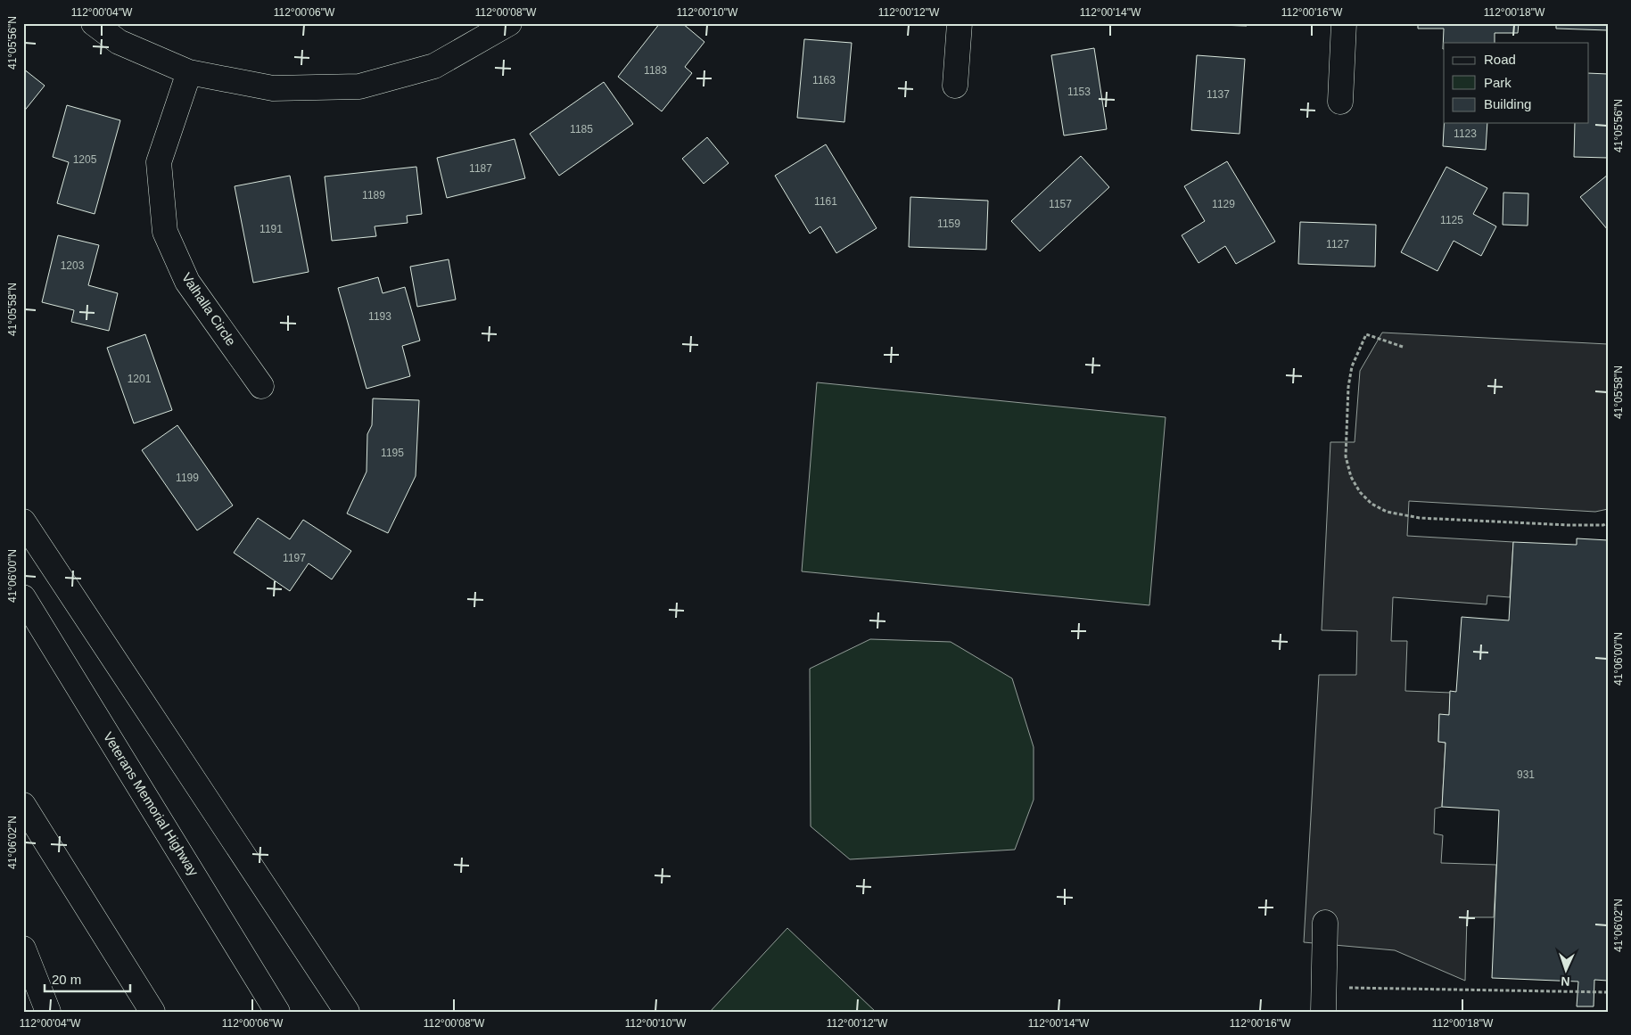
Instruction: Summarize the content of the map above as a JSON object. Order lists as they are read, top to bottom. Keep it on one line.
{"streets":{"main road":["Valhalla Circle","Veterans Memorial Highway"]},"house_numbers":["1183","1163","1153","1137","1185","1123","1205","1187","1189","1161","1157","1129","1125","1159","1191","1127","1203","1193","1201","1195","1199","1197","931"],"legend":["Road","Park","Building"],"scale_bar":"20 m","north":"bottom","coordinates":["112°00'04\"W","112°00'06\"W","112°00'08\"W","112°00'10\"W","112°00'12\"W","112°00'14\"W","112°00'16\"W","112°00'18\"W","41°05'56\"N","41°05'58\"N","41°06'00\"N","41°06'02\"N"]}
